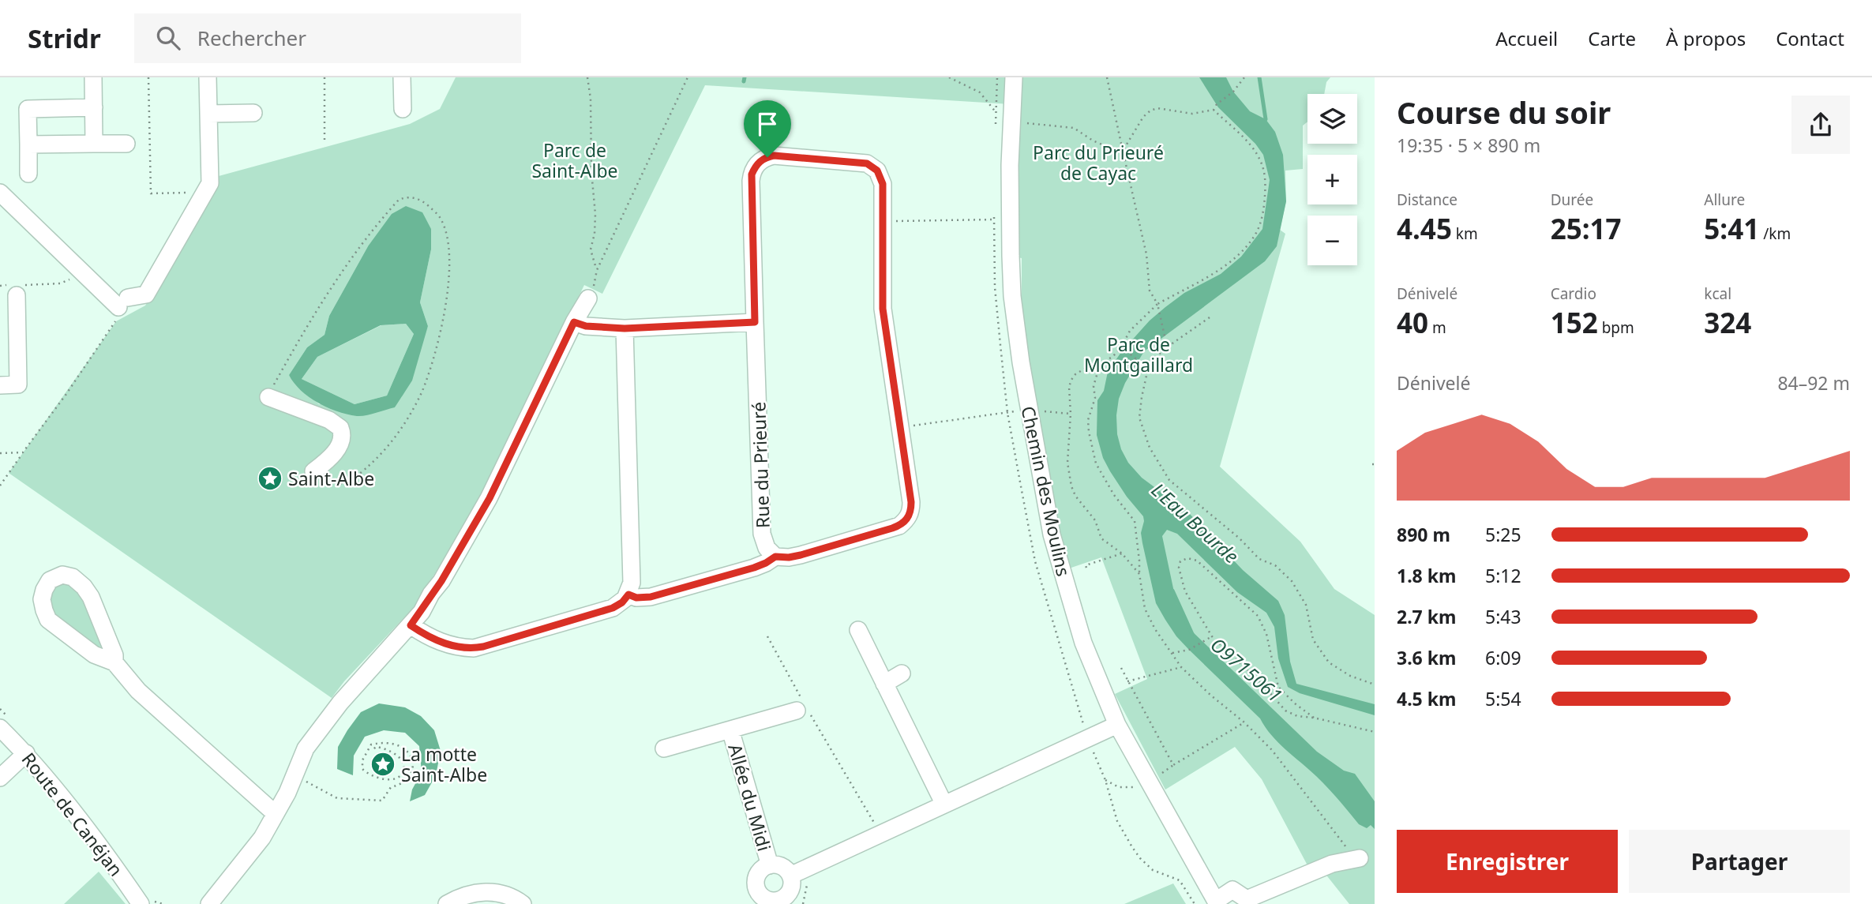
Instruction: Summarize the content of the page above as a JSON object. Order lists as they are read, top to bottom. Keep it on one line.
{"streets":{"street":["Rue du Prieuré","Chemin des Moulins","Allée du Midi","Route de Canéjan"]},"water":["L'Eau Bourde","O9715061"],"parks":["Parc de Saint-Albe","Parc du Prieuré de Cayac","Parc de Montgaillard"],"places":{"place":["Saint-Albe","La motte Saint-Albe"]},"page":{"header":"Stridr","search":"Rechercher","nav":["Accueil","Carte","À propos","Contact"],"heading":["Course du soir","19:35 · 5 × 890 m"],"map_buttons":["+","−"],"stats":[["Distance","4.45 km"],["Durée","25:17"],["Allure","5:41 /km"],["Dénivelé","40 m"],["Cardio","152 bpm"],["kcal","324"]],"chart":["Dénivelé","84–92 m"],"list":[{"name":"890 m","note":"5:25"},{"name":"1.8 km","note":"5:12"},{"name":"2.7 km","note":"5:43"},{"name":"3.6 km","note":"6:09"},{"name":"4.5 km","note":"5:54"}],"buttons":["Enregistrer","Partager"]}}
